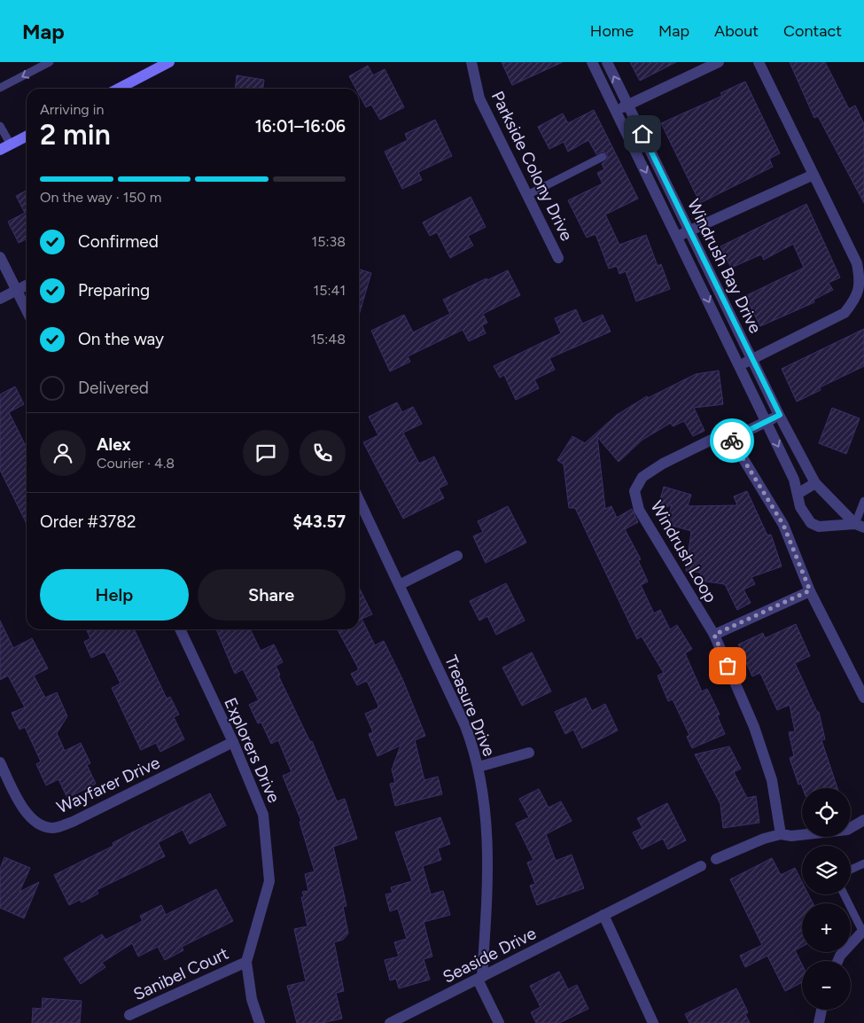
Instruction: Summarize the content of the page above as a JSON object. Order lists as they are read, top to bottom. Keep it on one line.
{"streets":{"street":["Parkside Colony Drive","Windrush Bay Drive","Windrush Loop","Treasure Drive","Explorers Drive","Wayfarer Drive","Seaside Drive","Sanibel Court"]},"crossings":[["Treasure Drive","Seaside Drive"],["Explorers Drive","Wayfarer Drive"],["Explorers Drive","Sanibel Court"]],"page":{"header":"Map","nav":["Home","Map","About","Contact"],"heading":["2 min","Arriving in","16:01–16:06"],"panel":["Alex","Courier · 4.8","Order #3782","$43.57"],"bar":"On the way · 150 m","list":[["Confirmed","15:38"],["Preparing","15:41"],["On the way","15:48"],"Delivered"],"buttons":["Help","Share"],"map_buttons":["+","−"]}}
